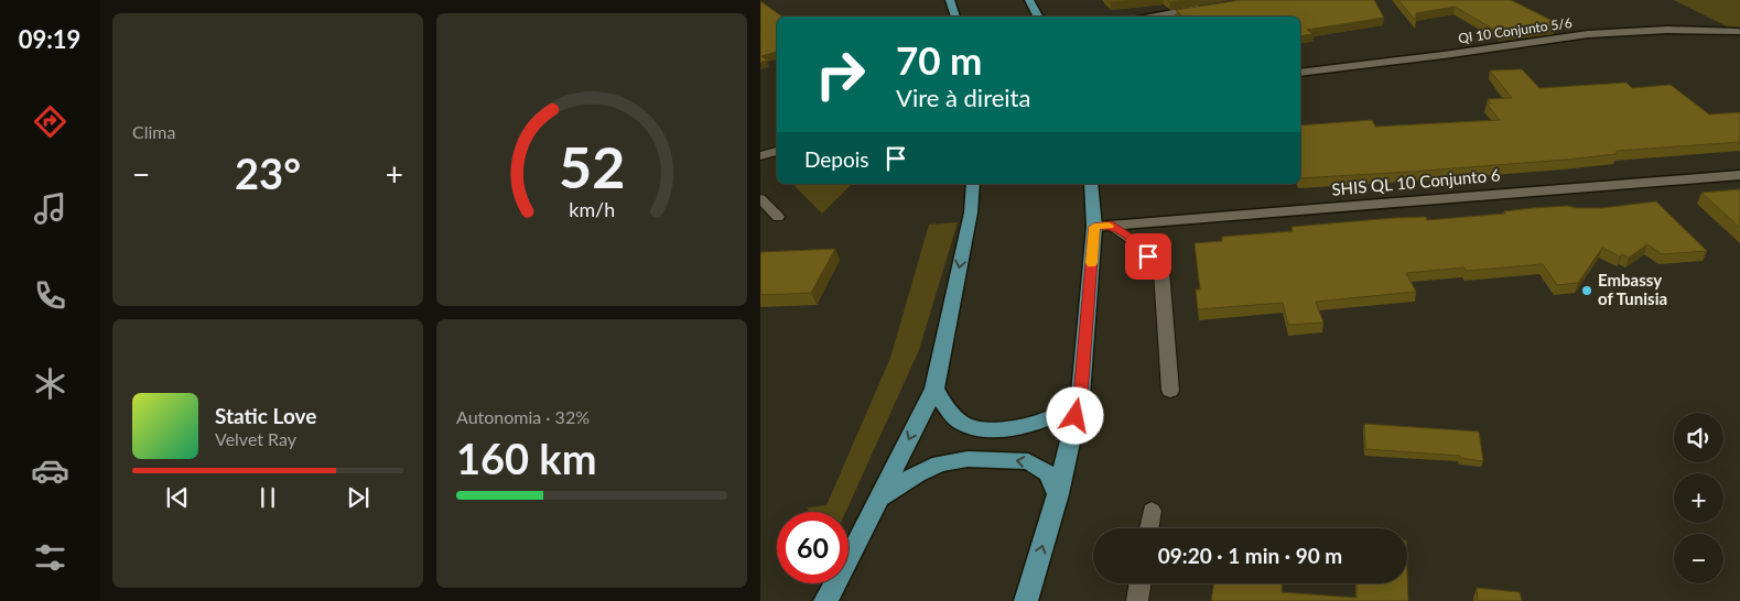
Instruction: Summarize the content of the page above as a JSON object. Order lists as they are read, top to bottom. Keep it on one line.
{"streets":{"street":["QI 10 Conjunto 5/6","SHIS QL 10 Conjunto 6"]},"places":["Embassy of Tunisia"],"page":{"tabs":"09:19","tile":["Clima",["Autonomia · 32%","160 km"]],"turn":["70 m","Vire à direita"],"then":"Depois","heat":["−","23°","+"],"song":["Static Love","Velvet Ray"],"map_buttons":["+","−"],"limit":"60","trip":"09:20 · 1 min · 90 m","gauge":["52","km/h"]}}
